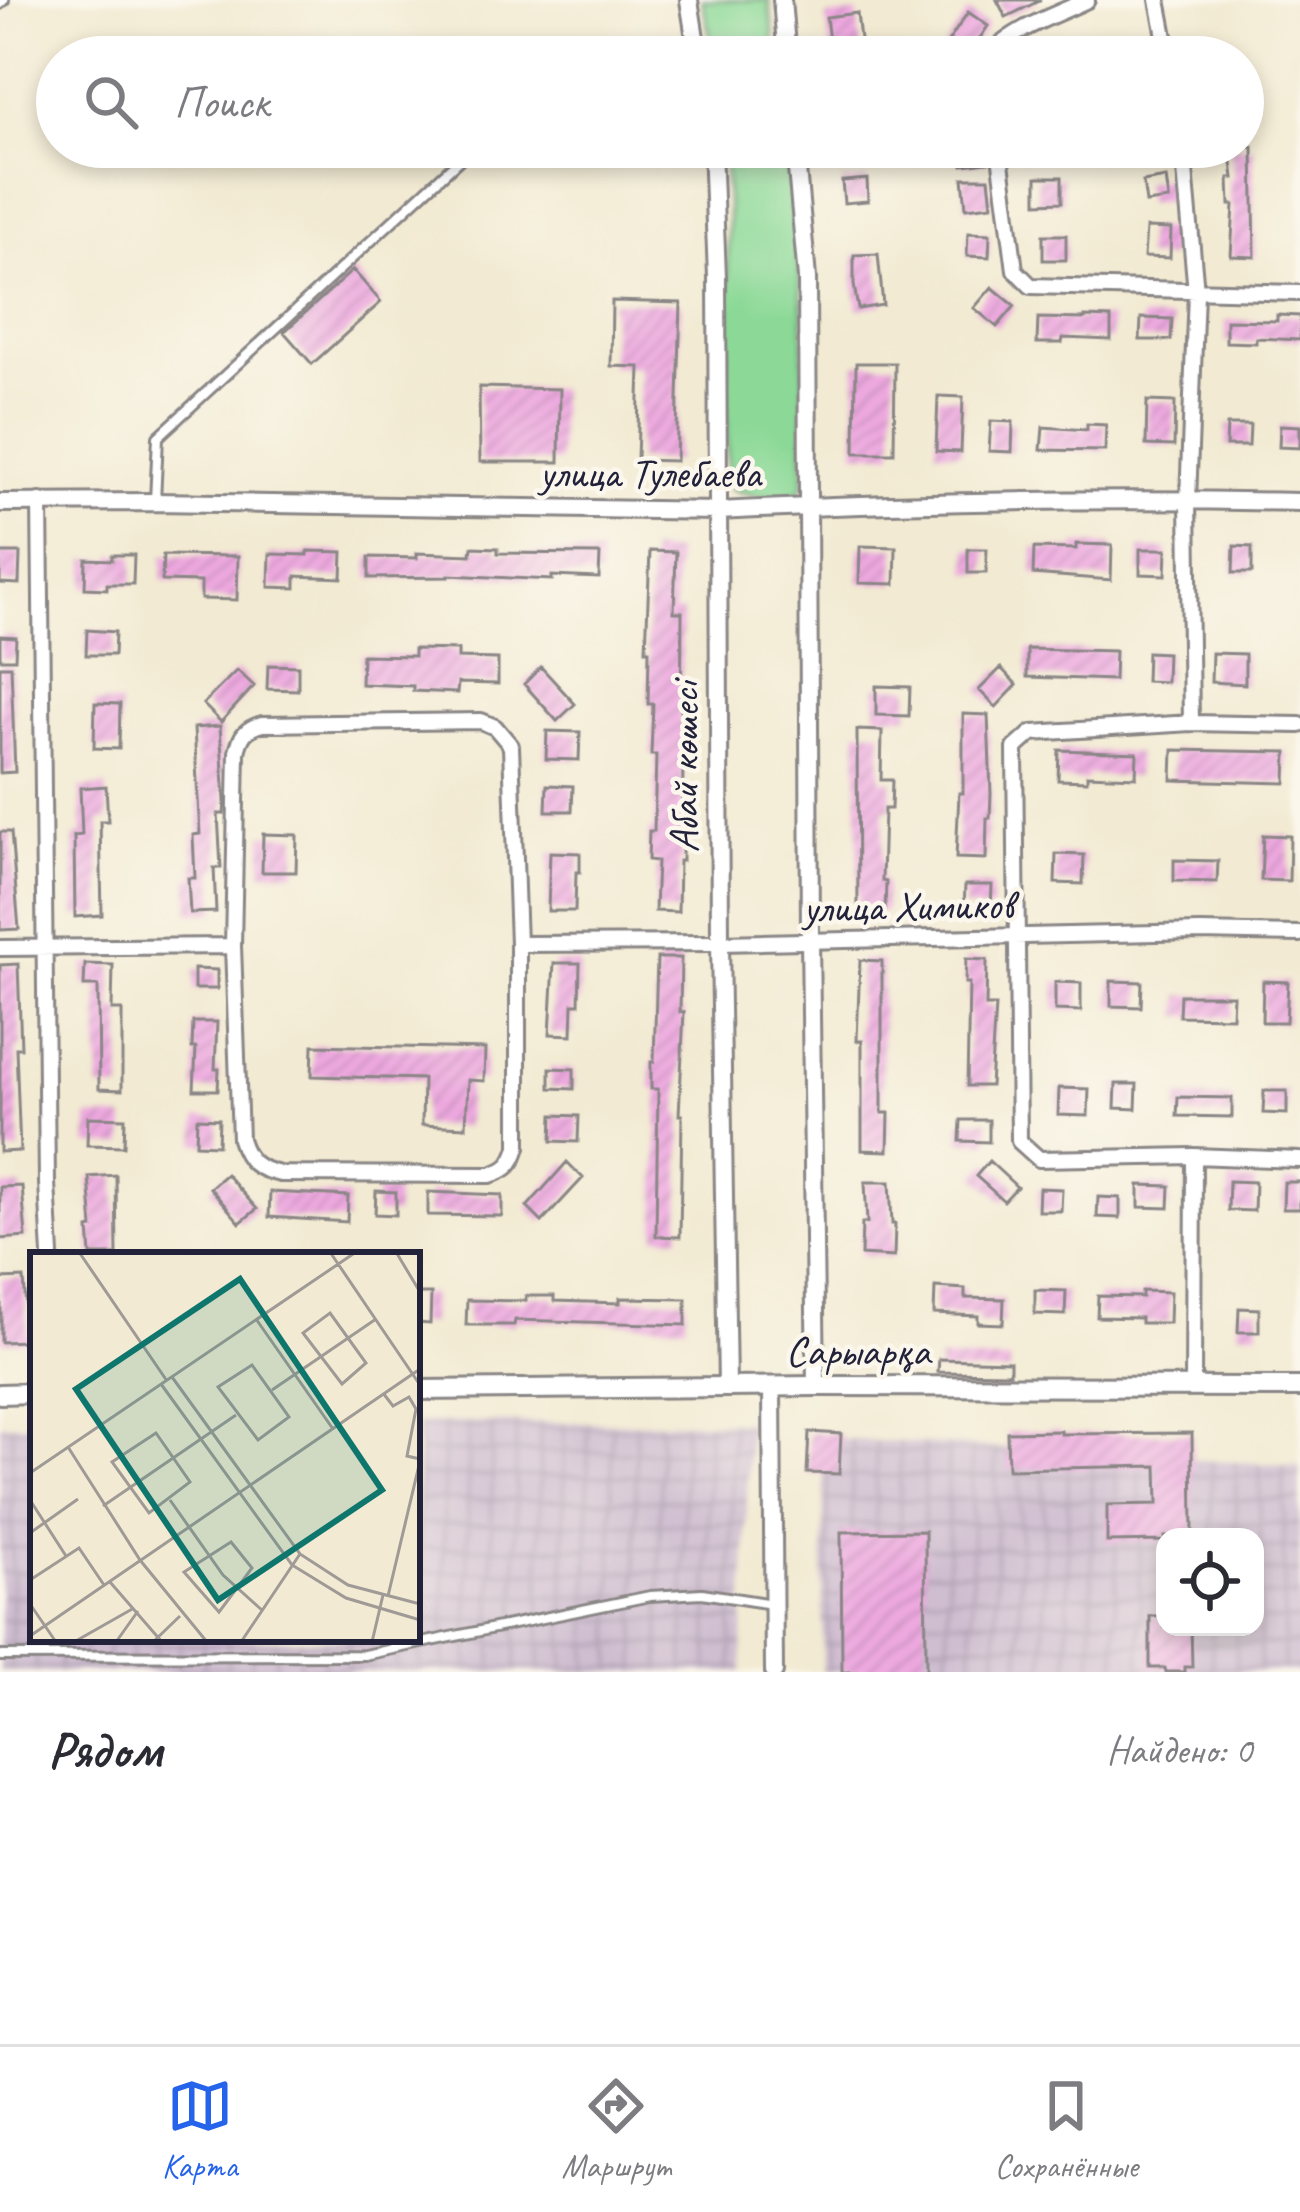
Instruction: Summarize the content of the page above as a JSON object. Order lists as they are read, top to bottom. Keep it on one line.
{"streets":{"main road":["Сарыарқа"],"street":["улица Тулебаева","Абай көшесі","улица Химиков"]},"crossings":[["улица Тулебаева","Абай көшесі"],["Абай көшесі","улица Химиков"],["Абай көшесі","Сарыарқа"]],"page":{"search":"Поиск","heading":["Рядом","Найдено: 0"],"nav":["Карта","Маршрут","Сохранённые"]}}
